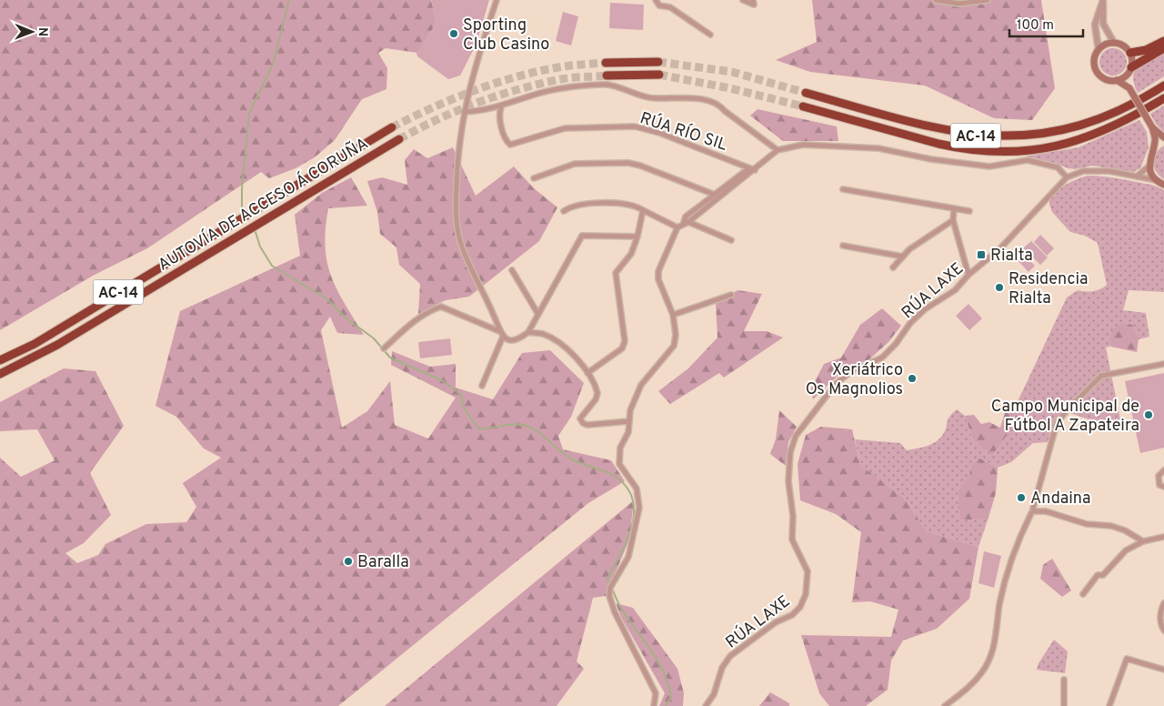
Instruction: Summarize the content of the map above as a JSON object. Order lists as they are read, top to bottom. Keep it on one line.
{"streets":{"highway":["AC-14","AUTOVÍA DE ACCESO Á CORUÑA"],"street":["RÚA RÍO SIL","RÚA LAXE"]},"places":{"other":["Sporting Club Casino","Residencia Rialta","Xeriátrico Os Magnolios","Campo Municipal de Fútbol A Zapateira","Andaina","Baralla"],"transit":["Rialta"]},"scale_bar":"100 m","north":"right"}
